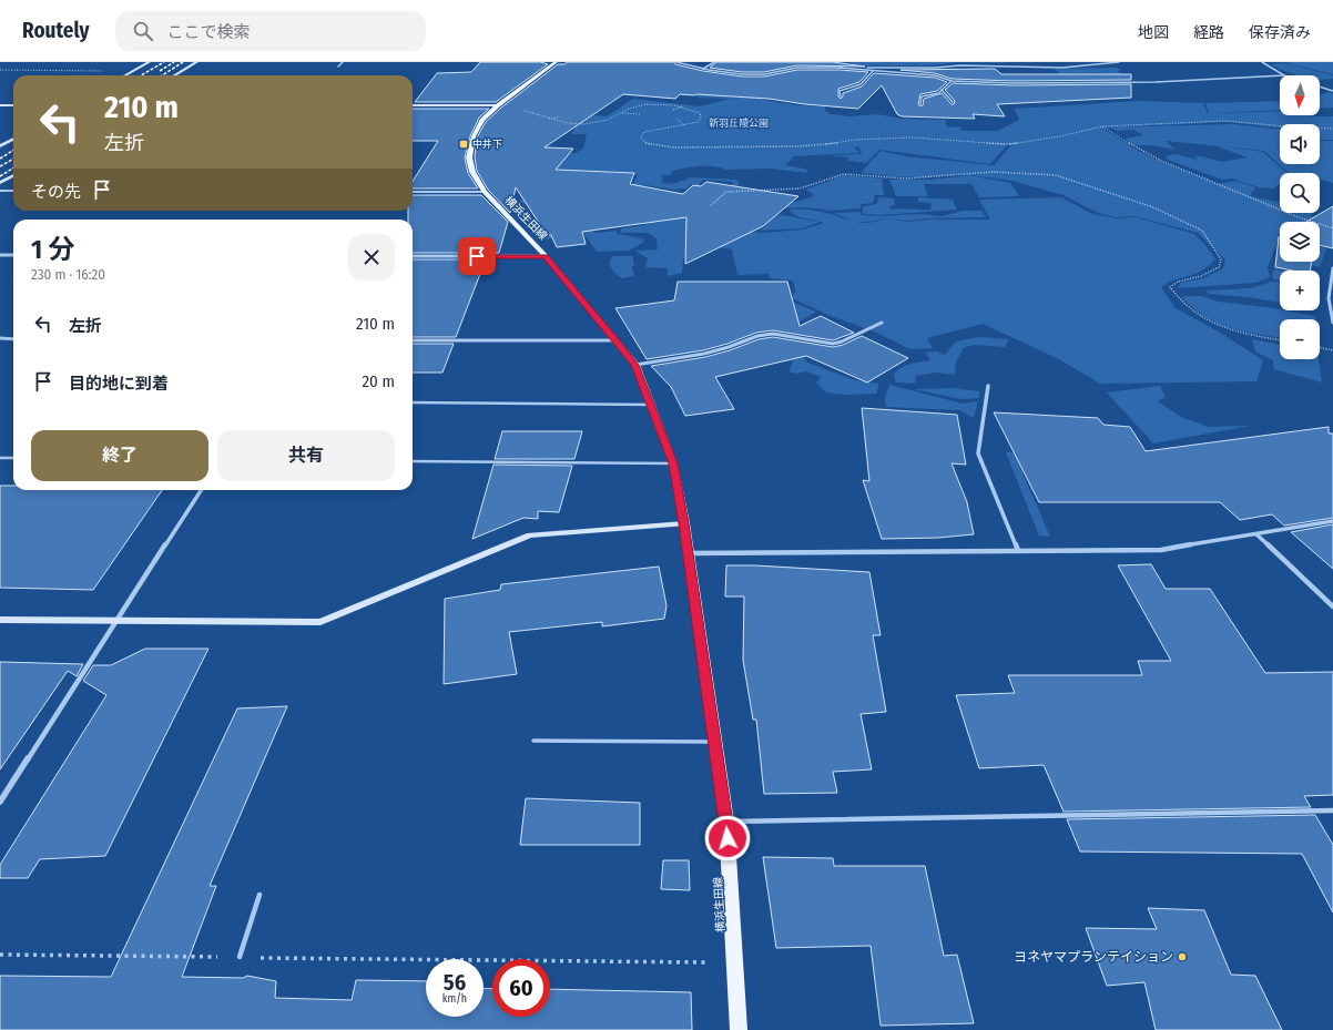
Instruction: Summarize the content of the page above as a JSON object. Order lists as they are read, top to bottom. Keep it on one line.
{"streets":{"main road":["横浜生田線"]},"parks":["新羽丘陵公園"],"places":{"transit":["中井下"],"other":["ヨネヤマプランテイション"]},"north":"bottom","page":{"header":"Routely","search":"ここで検索","nav":["地図","経路","保存済み"],"map_buttons":["+","−"],"turn":["210 m","左折"],"then":"その先","heading":["1 分","230 m · 16:20"],"list":[{"name":"左折","value":"210 m"},{"name":"目的地に到着","value":"20 m"}],"buttons":["終了","共有"],"speed":"56 km/h","limit":"60"}}
